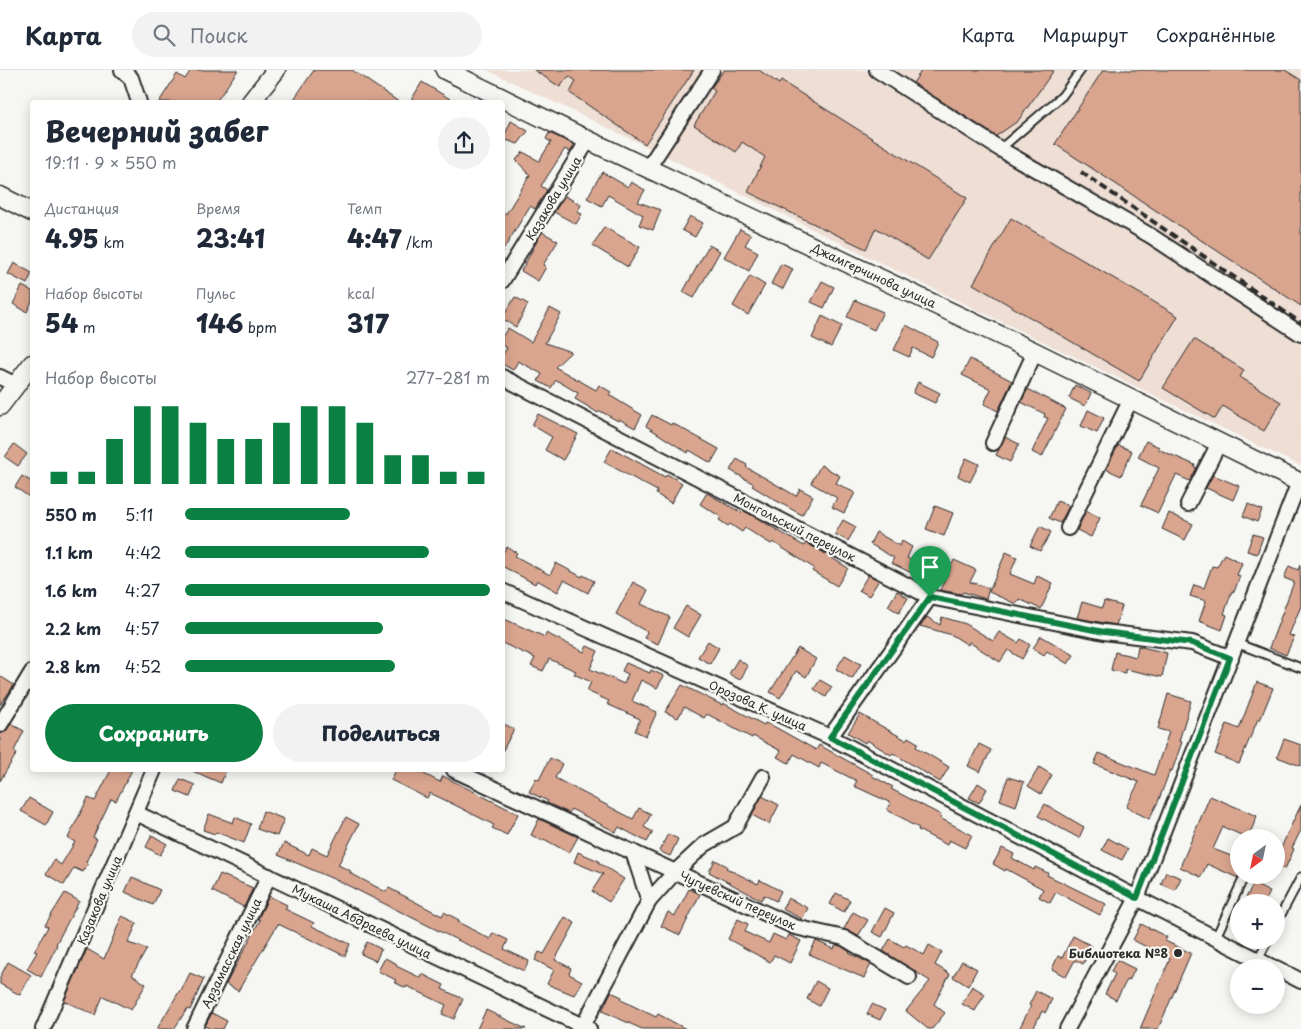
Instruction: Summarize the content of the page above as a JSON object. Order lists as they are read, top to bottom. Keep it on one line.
{"streets":{"street":["Казакова улица","Джамгерчинова улица","Монгольский переулок","Орозова К. улица","Чугуевский переулок","Мукаша Абдраева улица","Арзамасская улица"]},"crossings":[["Казакова улица","Джамгерчинова улица"],["Казакова улица","Мукаша Абдраева улица"],["Чугуевский переулок","Мукаша Абдраева улица"],["Мукаша Абдраева улица","Арзамасская улица"]],"places":["Библиотека №8"],"north":"bottom left","page":{"header":"Карта","search":"Поиск","nav":["Карта","Маршрут","Сохранённые"],"heading":["Вечерний забег","19:11 · 9 × 550 m"],"stats":[["Дистанция","4.95 km"],["Время","23:41"],["Темп","4:47 /km"],["Набор высоты","54 m"],["Пульс","146 bpm"],["kcal","317"]],"chart":["Набор высоты","277–281 m"],"list":[{"name":"550 m","note":"5:11"},{"name":"1.1 km","note":"4:42"},{"name":"1.6 km","note":"4:27"},{"name":"2.2 km","note":"4:57"},{"name":"2.8 km","note":"4:52"}],"buttons":["Сохранить","Поделиться"],"map_buttons":["+","−"]}}
